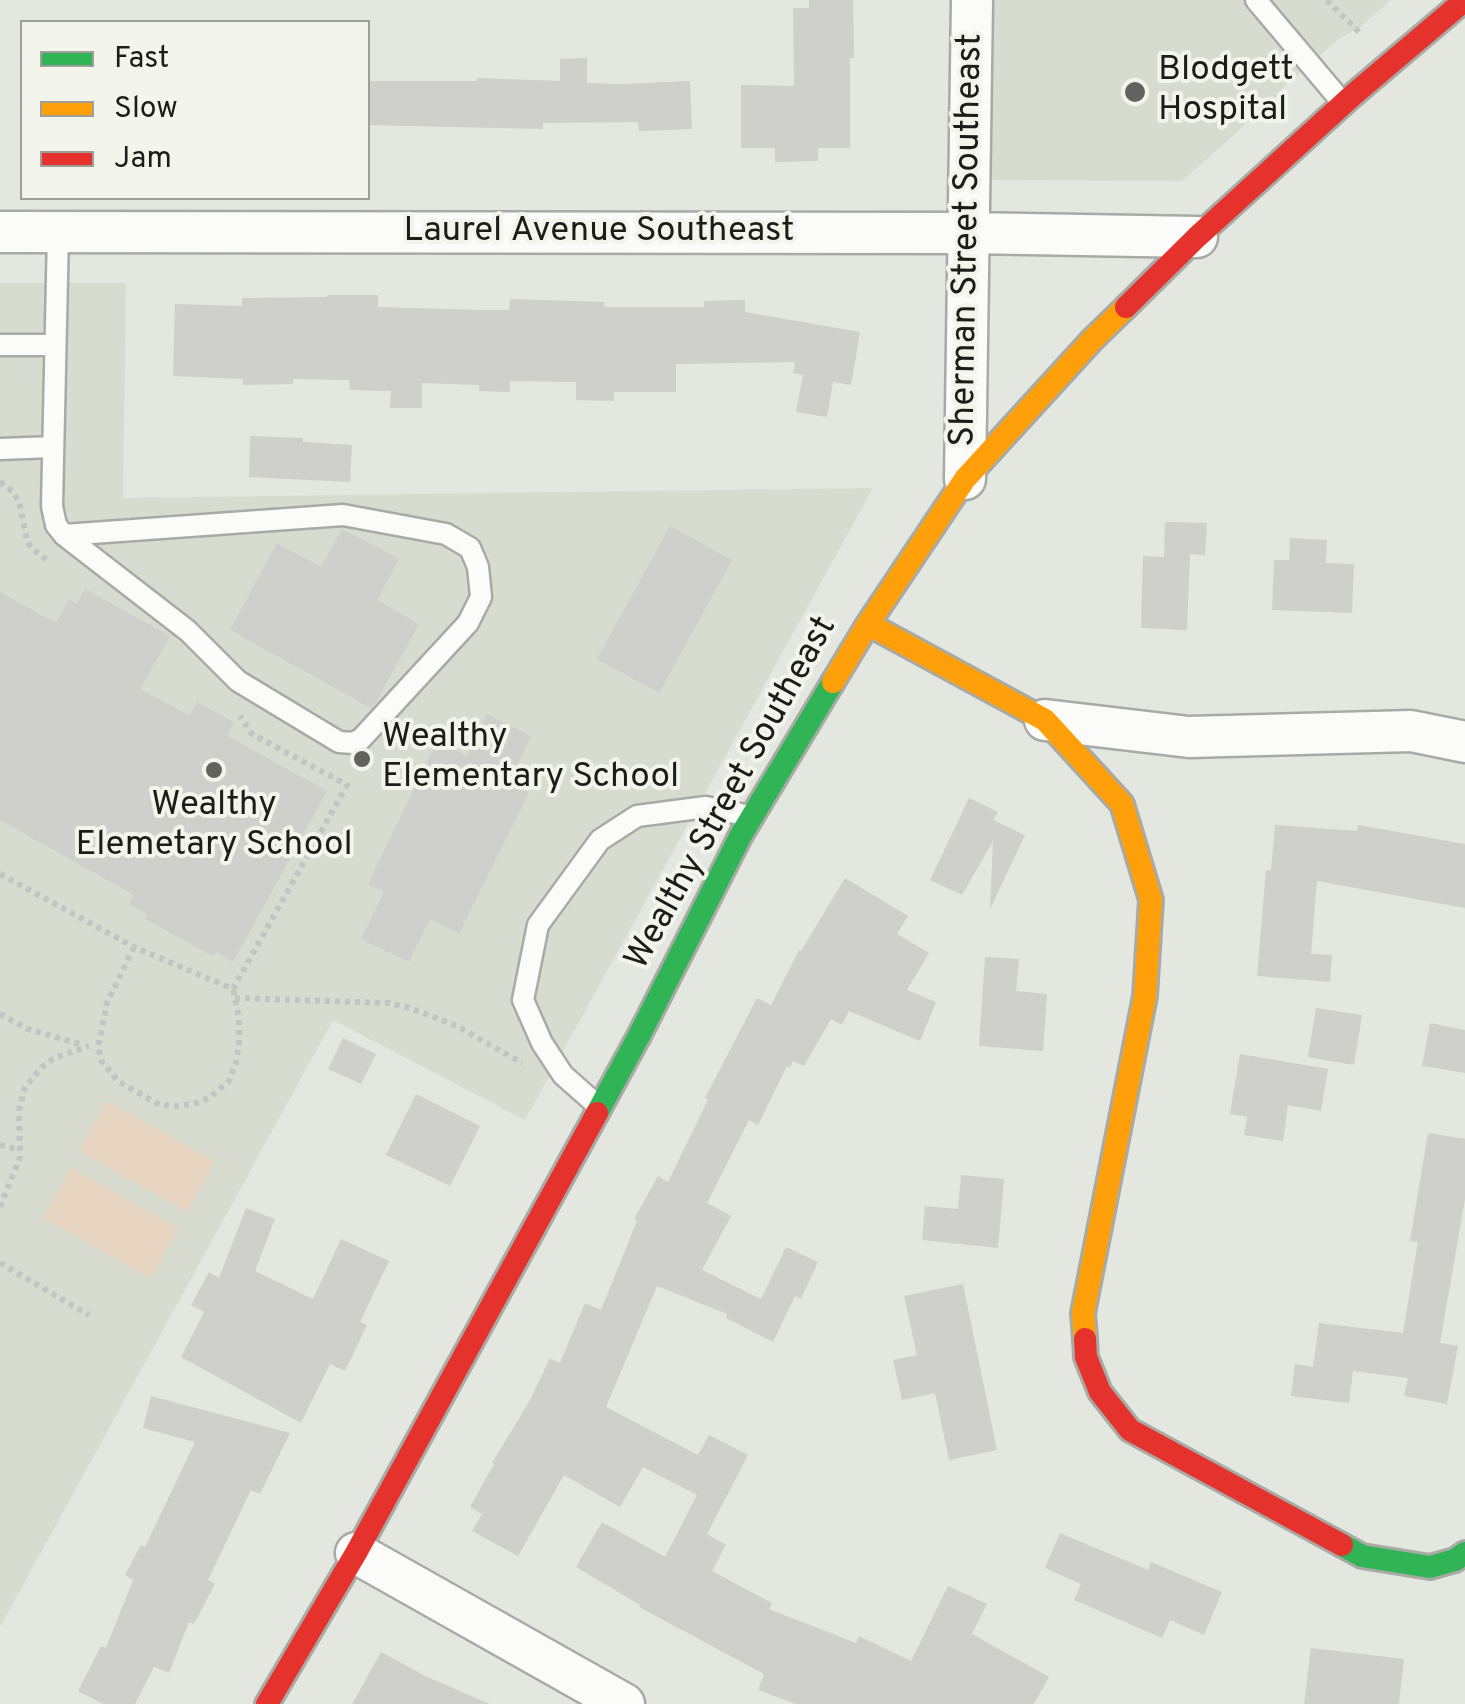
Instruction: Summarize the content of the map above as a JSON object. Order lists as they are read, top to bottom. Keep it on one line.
{"streets":{"main road":["Wealthy Street Southeast"],"street":["Laurel Avenue Southeast","Sherman Street Southeast"]},"crossings":[["Laurel Avenue Southeast","Sherman Street Southeast"],["Laurel Avenue Southeast","Wealthy Street Southeast"],["Sherman Street Southeast","Wealthy Street Southeast"]],"places":["Blodgett Hospital","Wealthy Elementary School","Wealthy Elemetary School"],"legend":["Fast","Slow","Jam"]}
